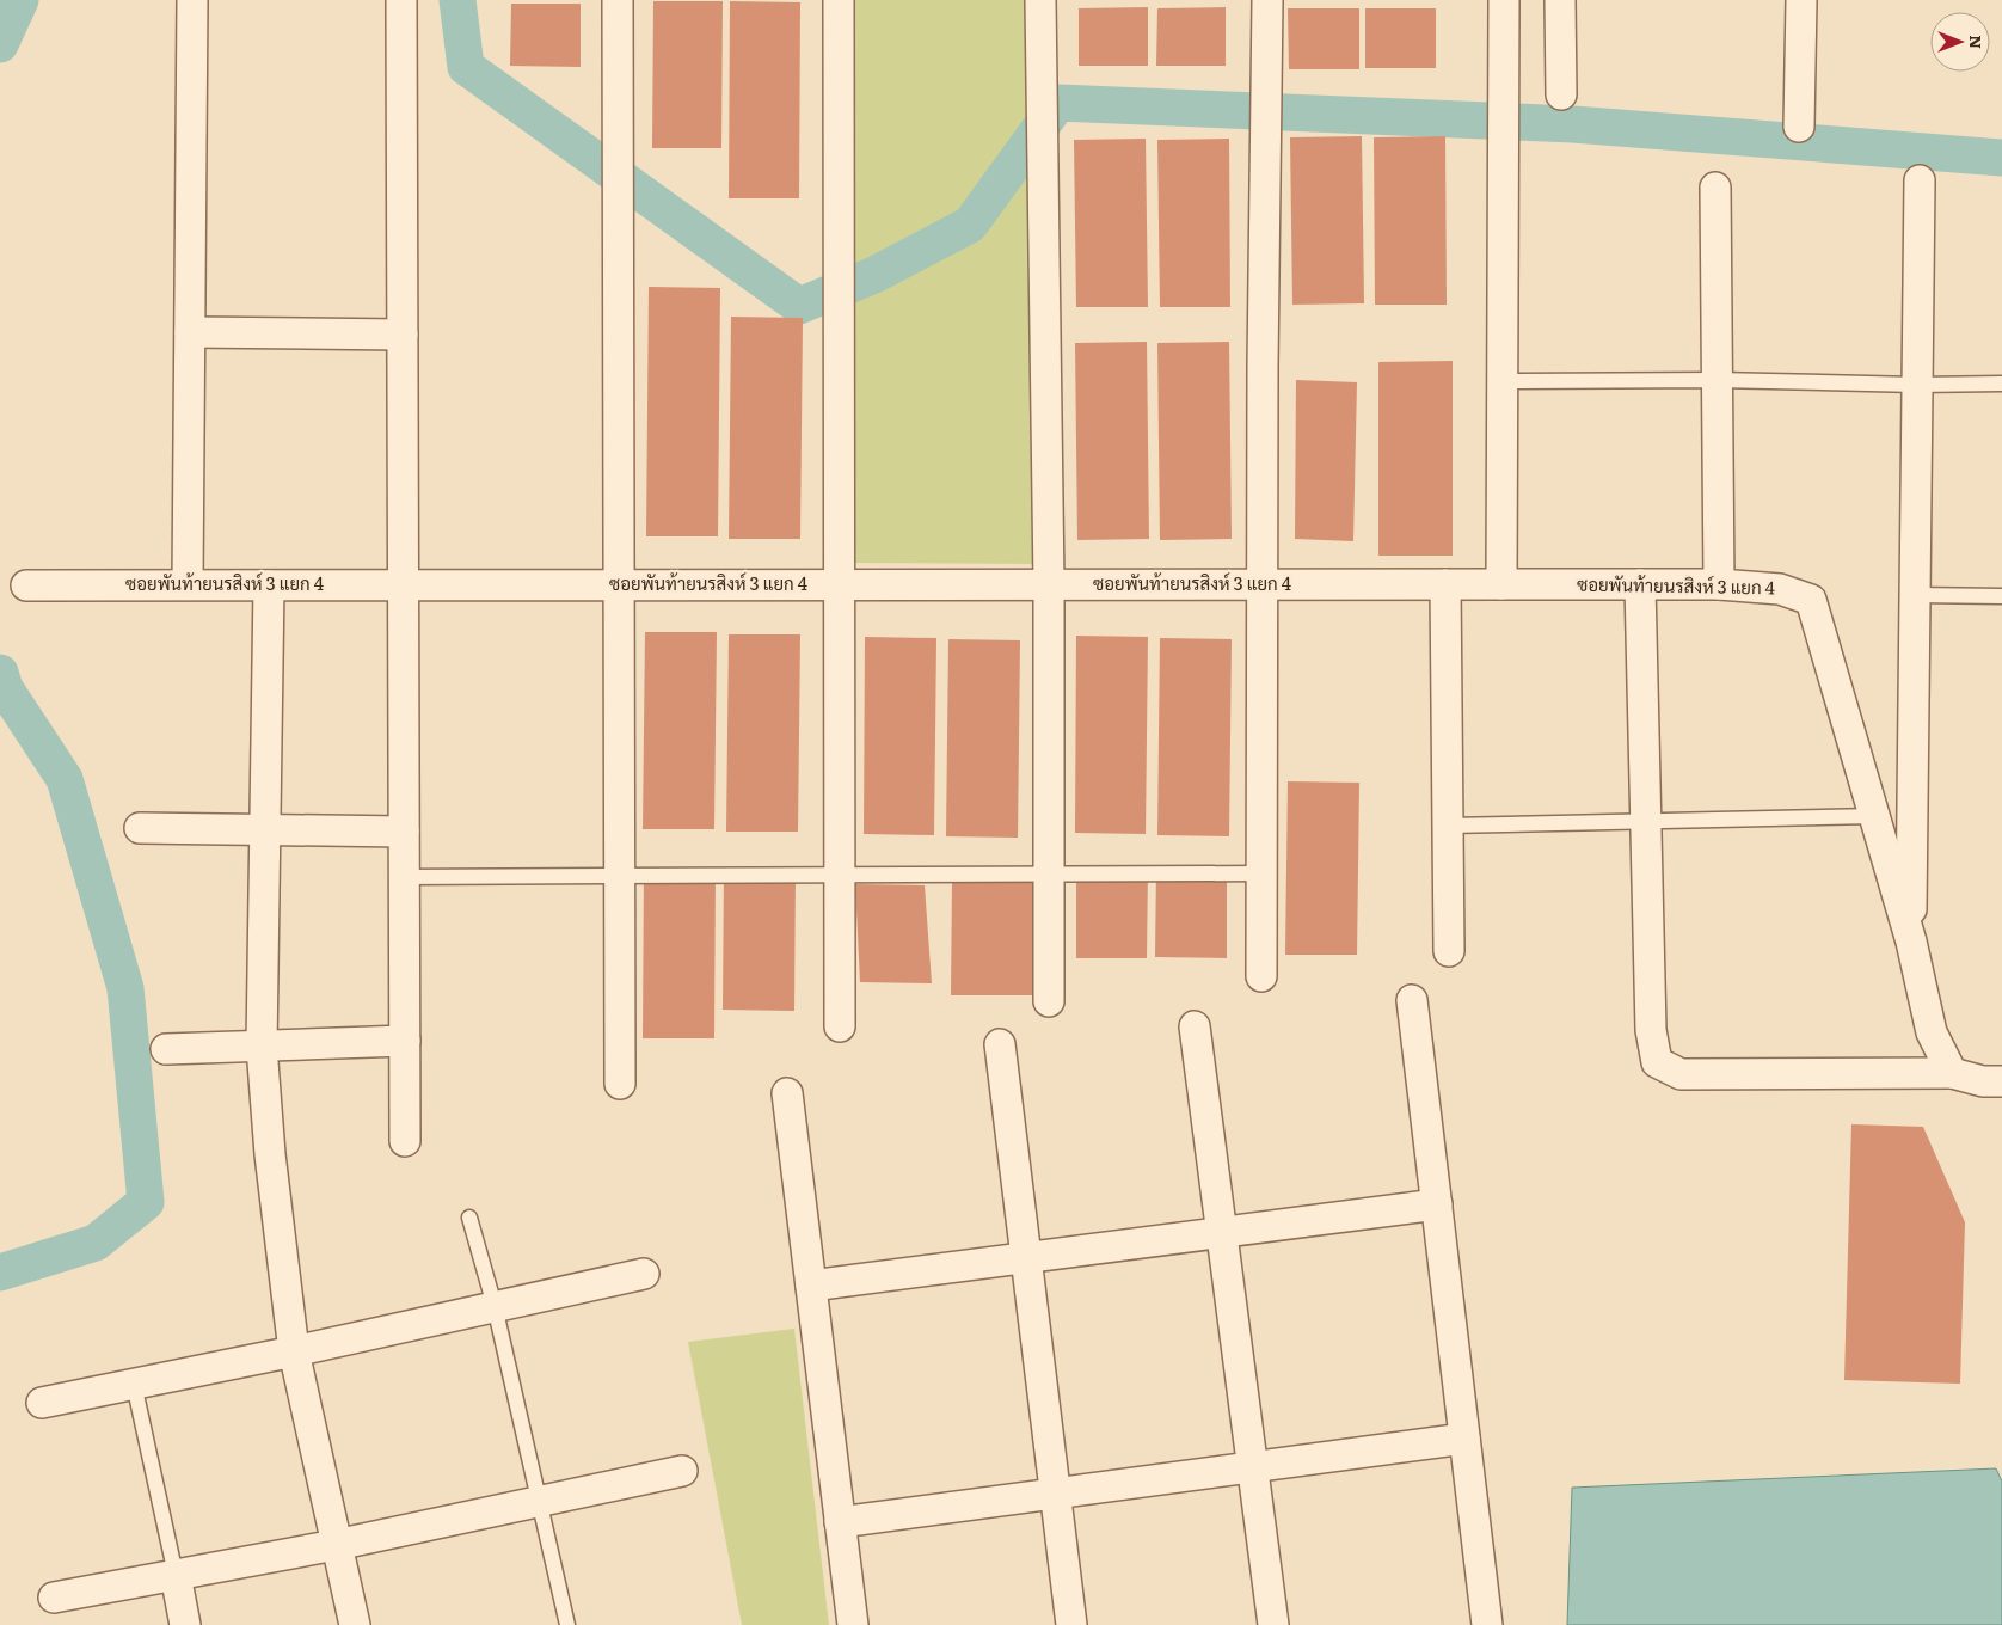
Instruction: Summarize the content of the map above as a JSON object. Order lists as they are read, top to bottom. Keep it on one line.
{"streets":{"street":["ซอยพันท้ายนรสิงห์ 3 แยก 4"]},"north":"right"}
